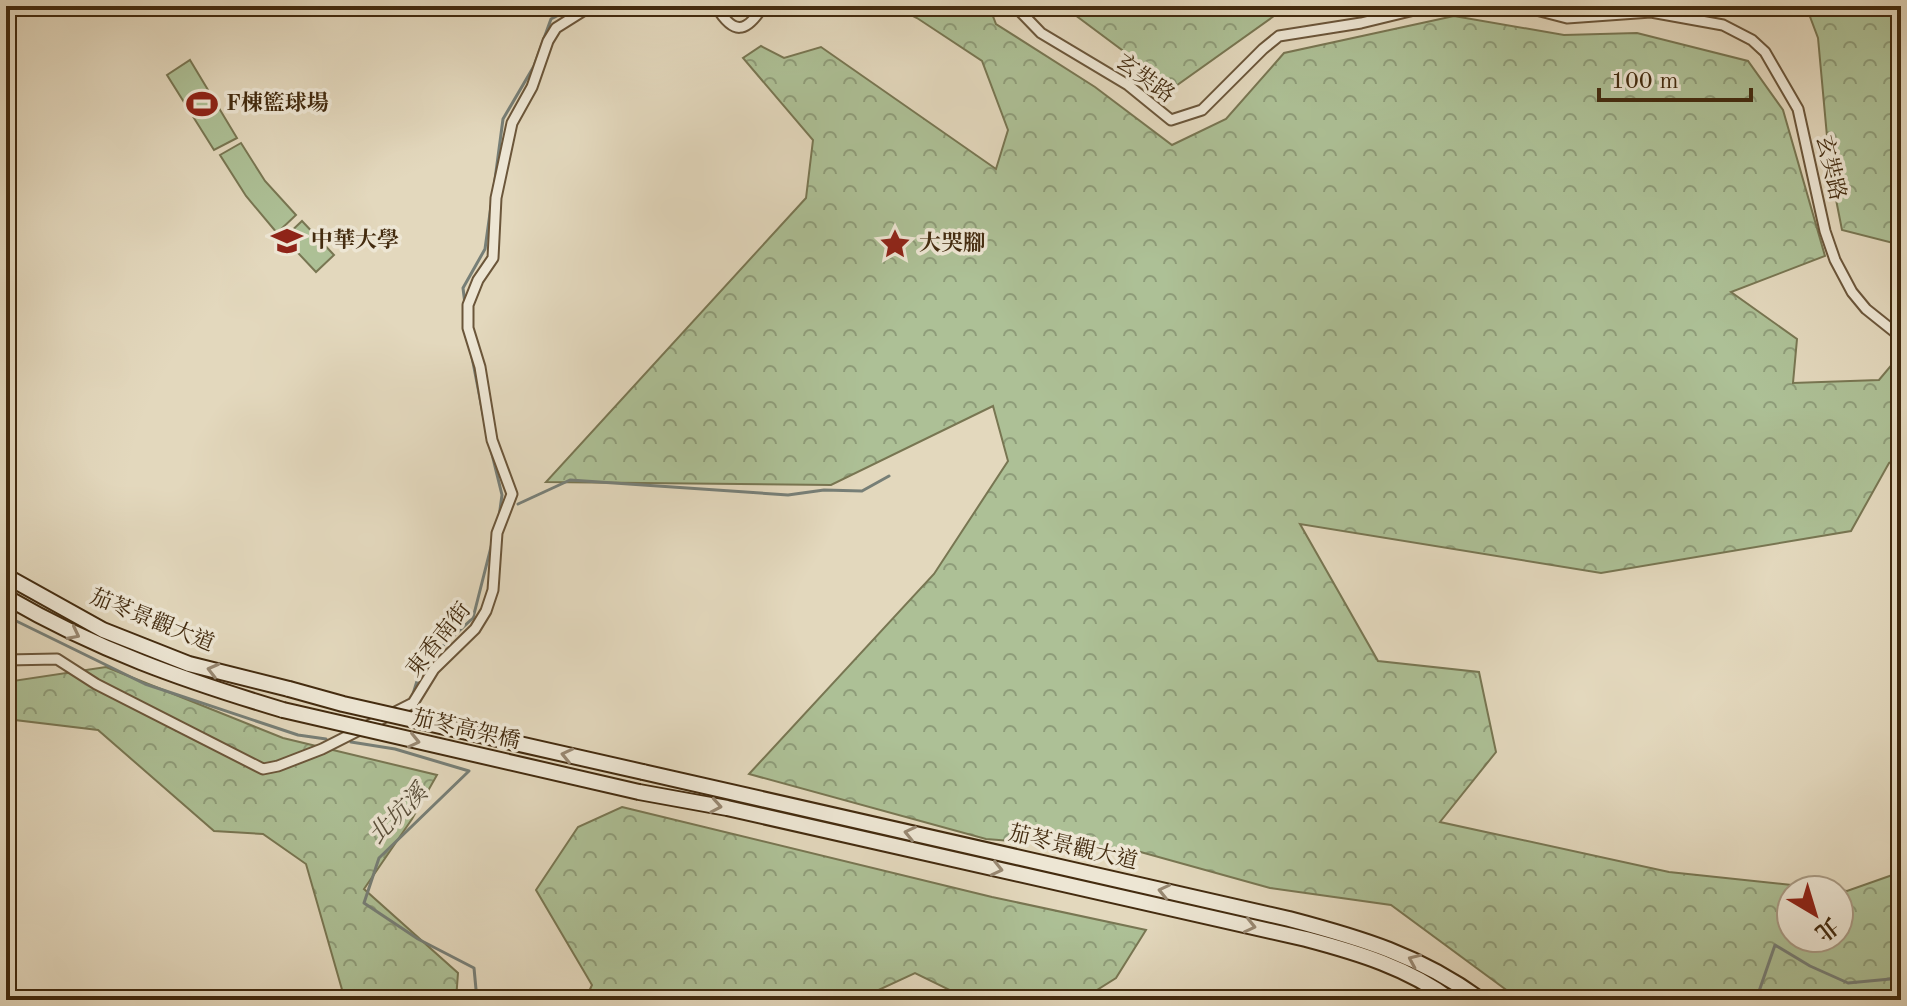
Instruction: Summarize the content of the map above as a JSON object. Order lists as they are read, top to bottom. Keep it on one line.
{"streets":{"street":["玄奘路","茄苳景觀大道","東香南街","茄苳高架橋"]},"crossings":[["茄苳景觀大道","茄苳高架橋"]],"water":["北坑溪"],"places":{"sports":["F棟籃球場"],"school or university":["中華大學"],"place":["大哭腳"]},"scale_bar":"100 m","north":"bottom right"}
